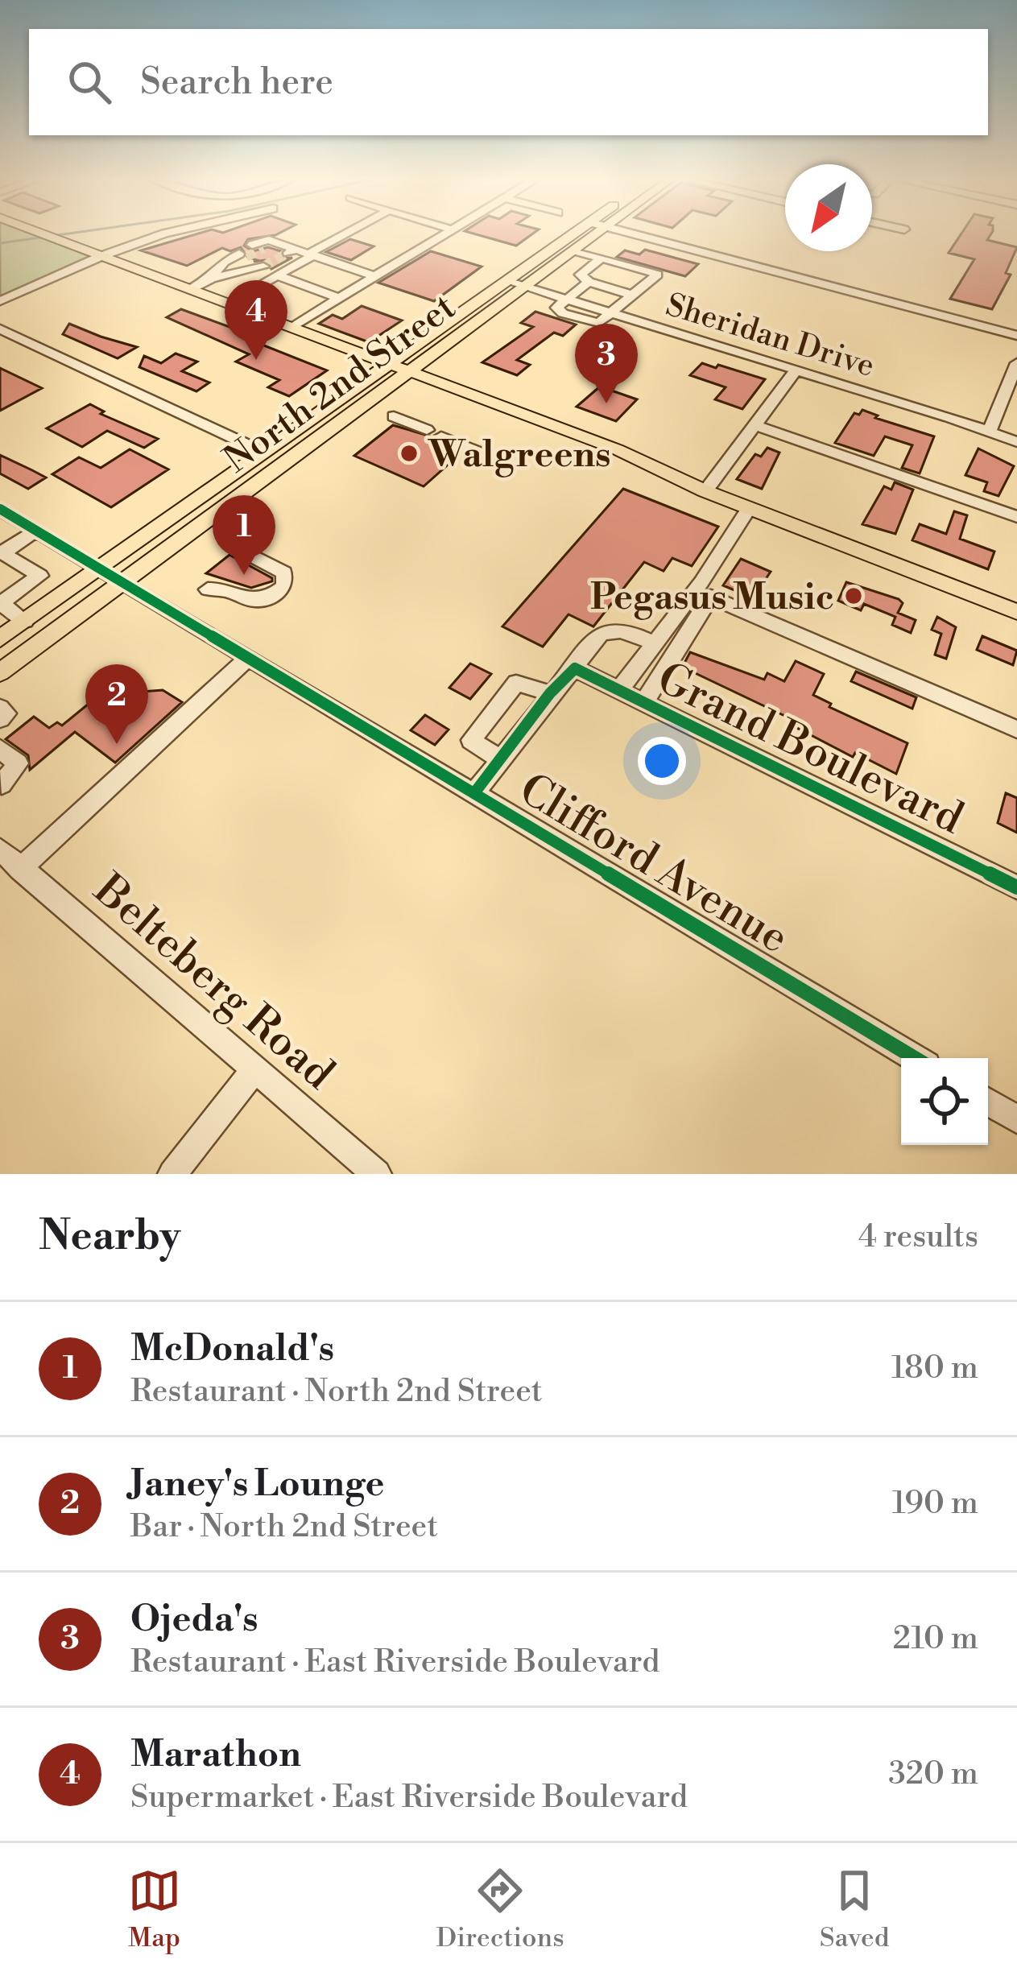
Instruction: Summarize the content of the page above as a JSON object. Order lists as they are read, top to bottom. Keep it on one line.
{"streets":{"main road":["North 2nd Street"],"street":["Sheridan Drive","Grand Boulevard","Clifford Avenue","Belteberg Road"]},"crossings":[["North 2nd Street","Clifford Avenue"]],"places":["Walgreens","Pegasus Music"],"north":"bottom left","page":{"search":"Search here","pins":["4","3","1","2"],"heading":["Nearby","4 results"],"list":[{"mark":"1","name":"McDonald's","note":"Restaurant · North 2nd Street","value":"180 m"},{"mark":"2","name":"Janey's Lounge","note":"Bar · North 2nd Street","value":"190 m"},{"mark":"3","name":"Ojeda's","note":"Restaurant · East Riverside Boulevard","value":"210 m"},{"mark":"4","name":"Marathon","note":"Supermarket · East Riverside Boulevard","value":"320 m"}],"nav":["Map","Directions","Saved"]}}
